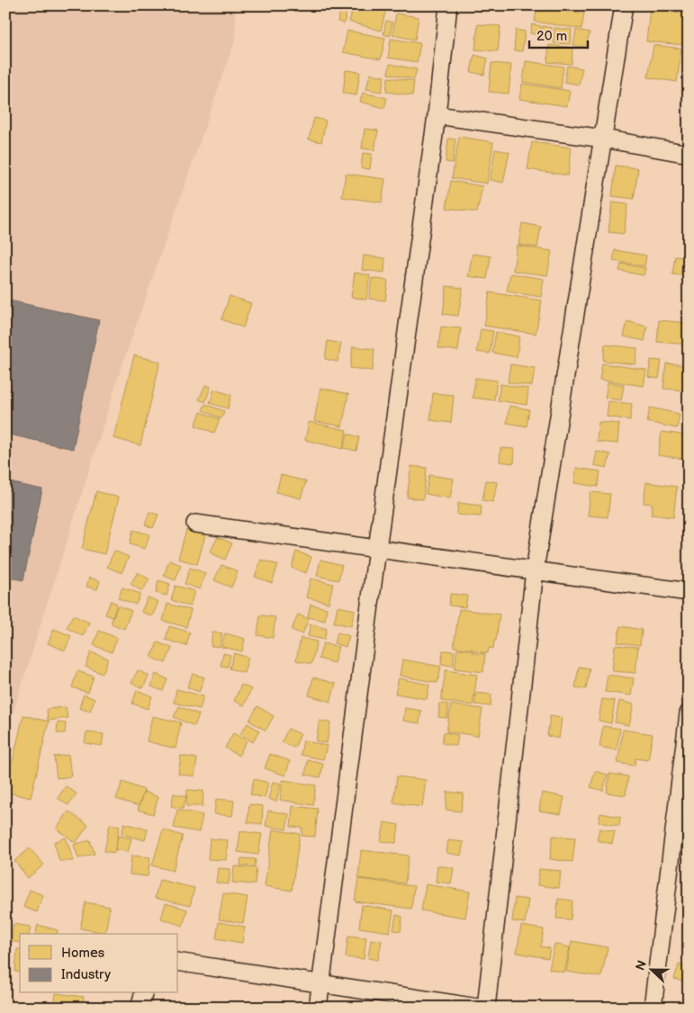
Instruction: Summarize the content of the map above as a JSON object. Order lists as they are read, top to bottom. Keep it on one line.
{"legend":["Homes","Industry"],"scale_bar":"20 m","north":"left"}
